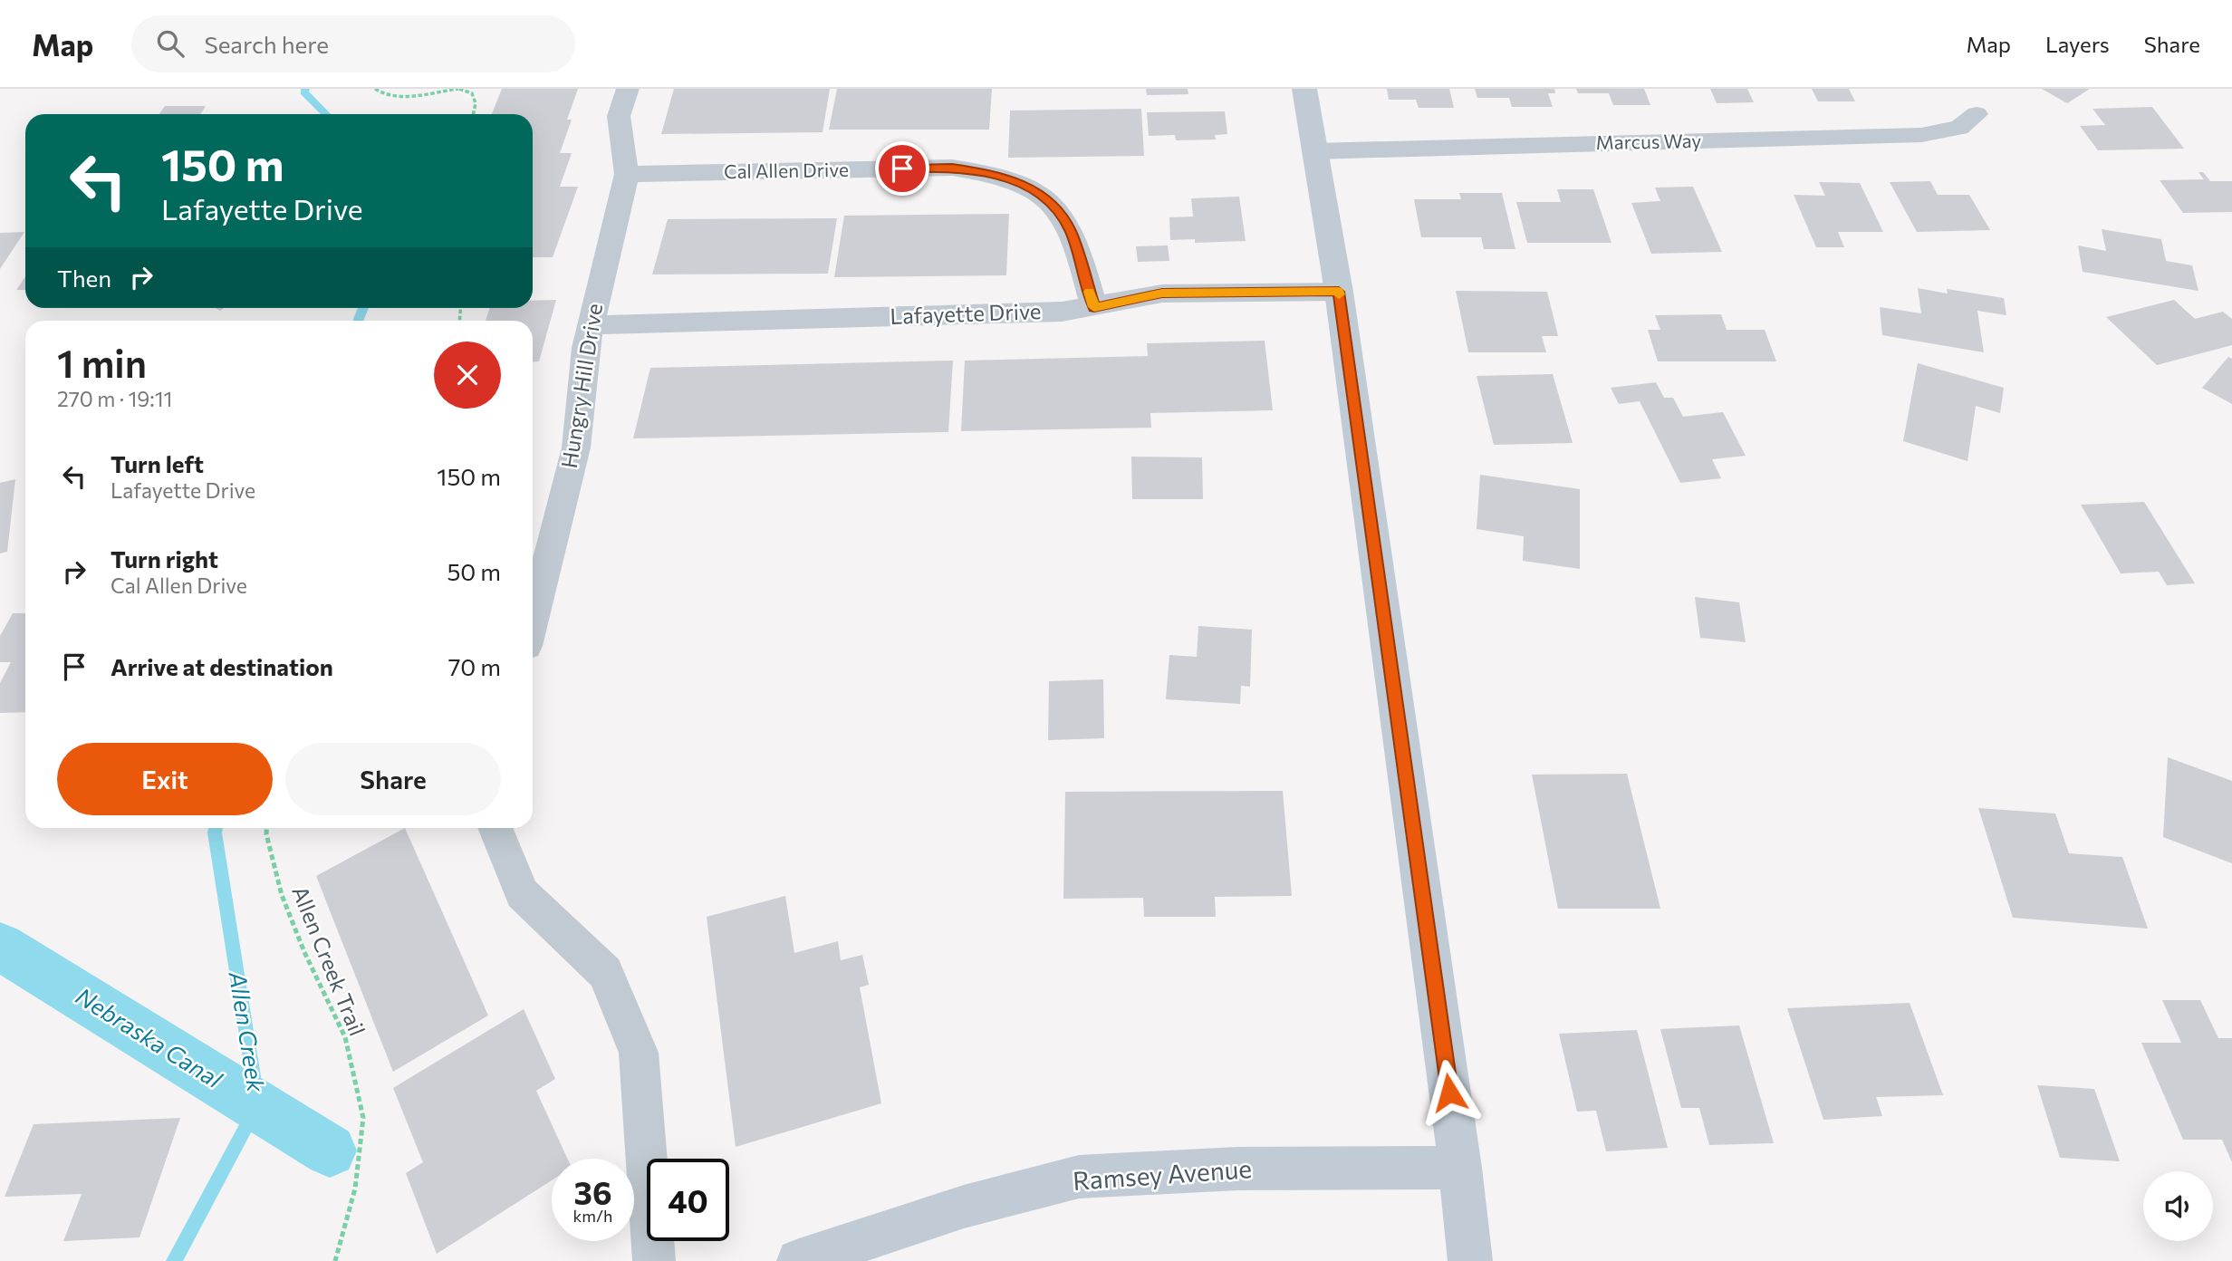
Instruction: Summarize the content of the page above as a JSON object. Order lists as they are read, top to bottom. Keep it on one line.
{"streets":{"street":["Marcus Way","Cal Allen Drive","Lafayette Drive","Hungry Hill Drive","Ramsey Avenue"],"path":["Allen Creek Trail"]},"crossings":[["Cal Allen Drive","Lafayette Drive"],["Cal Allen Drive","Hungry Hill Drive"],["Lafayette Drive","Hungry Hill Drive"]],"water":["Allen Creek","Nebraska Canal"],"page":{"header":"Map","search":"Search here","nav":["Map","Layers","Share"],"turn":["150 m","Lafayette Drive"],"then":"Then","heading":["1 min","270 m · 19:11"],"list":[{"name":"Turn left","note":"Lafayette Drive","value":"150 m"},{"name":"Turn right","note":"Cal Allen Drive","value":"50 m"},{"name":"Arrive at destination","value":"70 m"}],"buttons":["Exit","Share"],"speed":"36 km/h","limit":"40"}}
